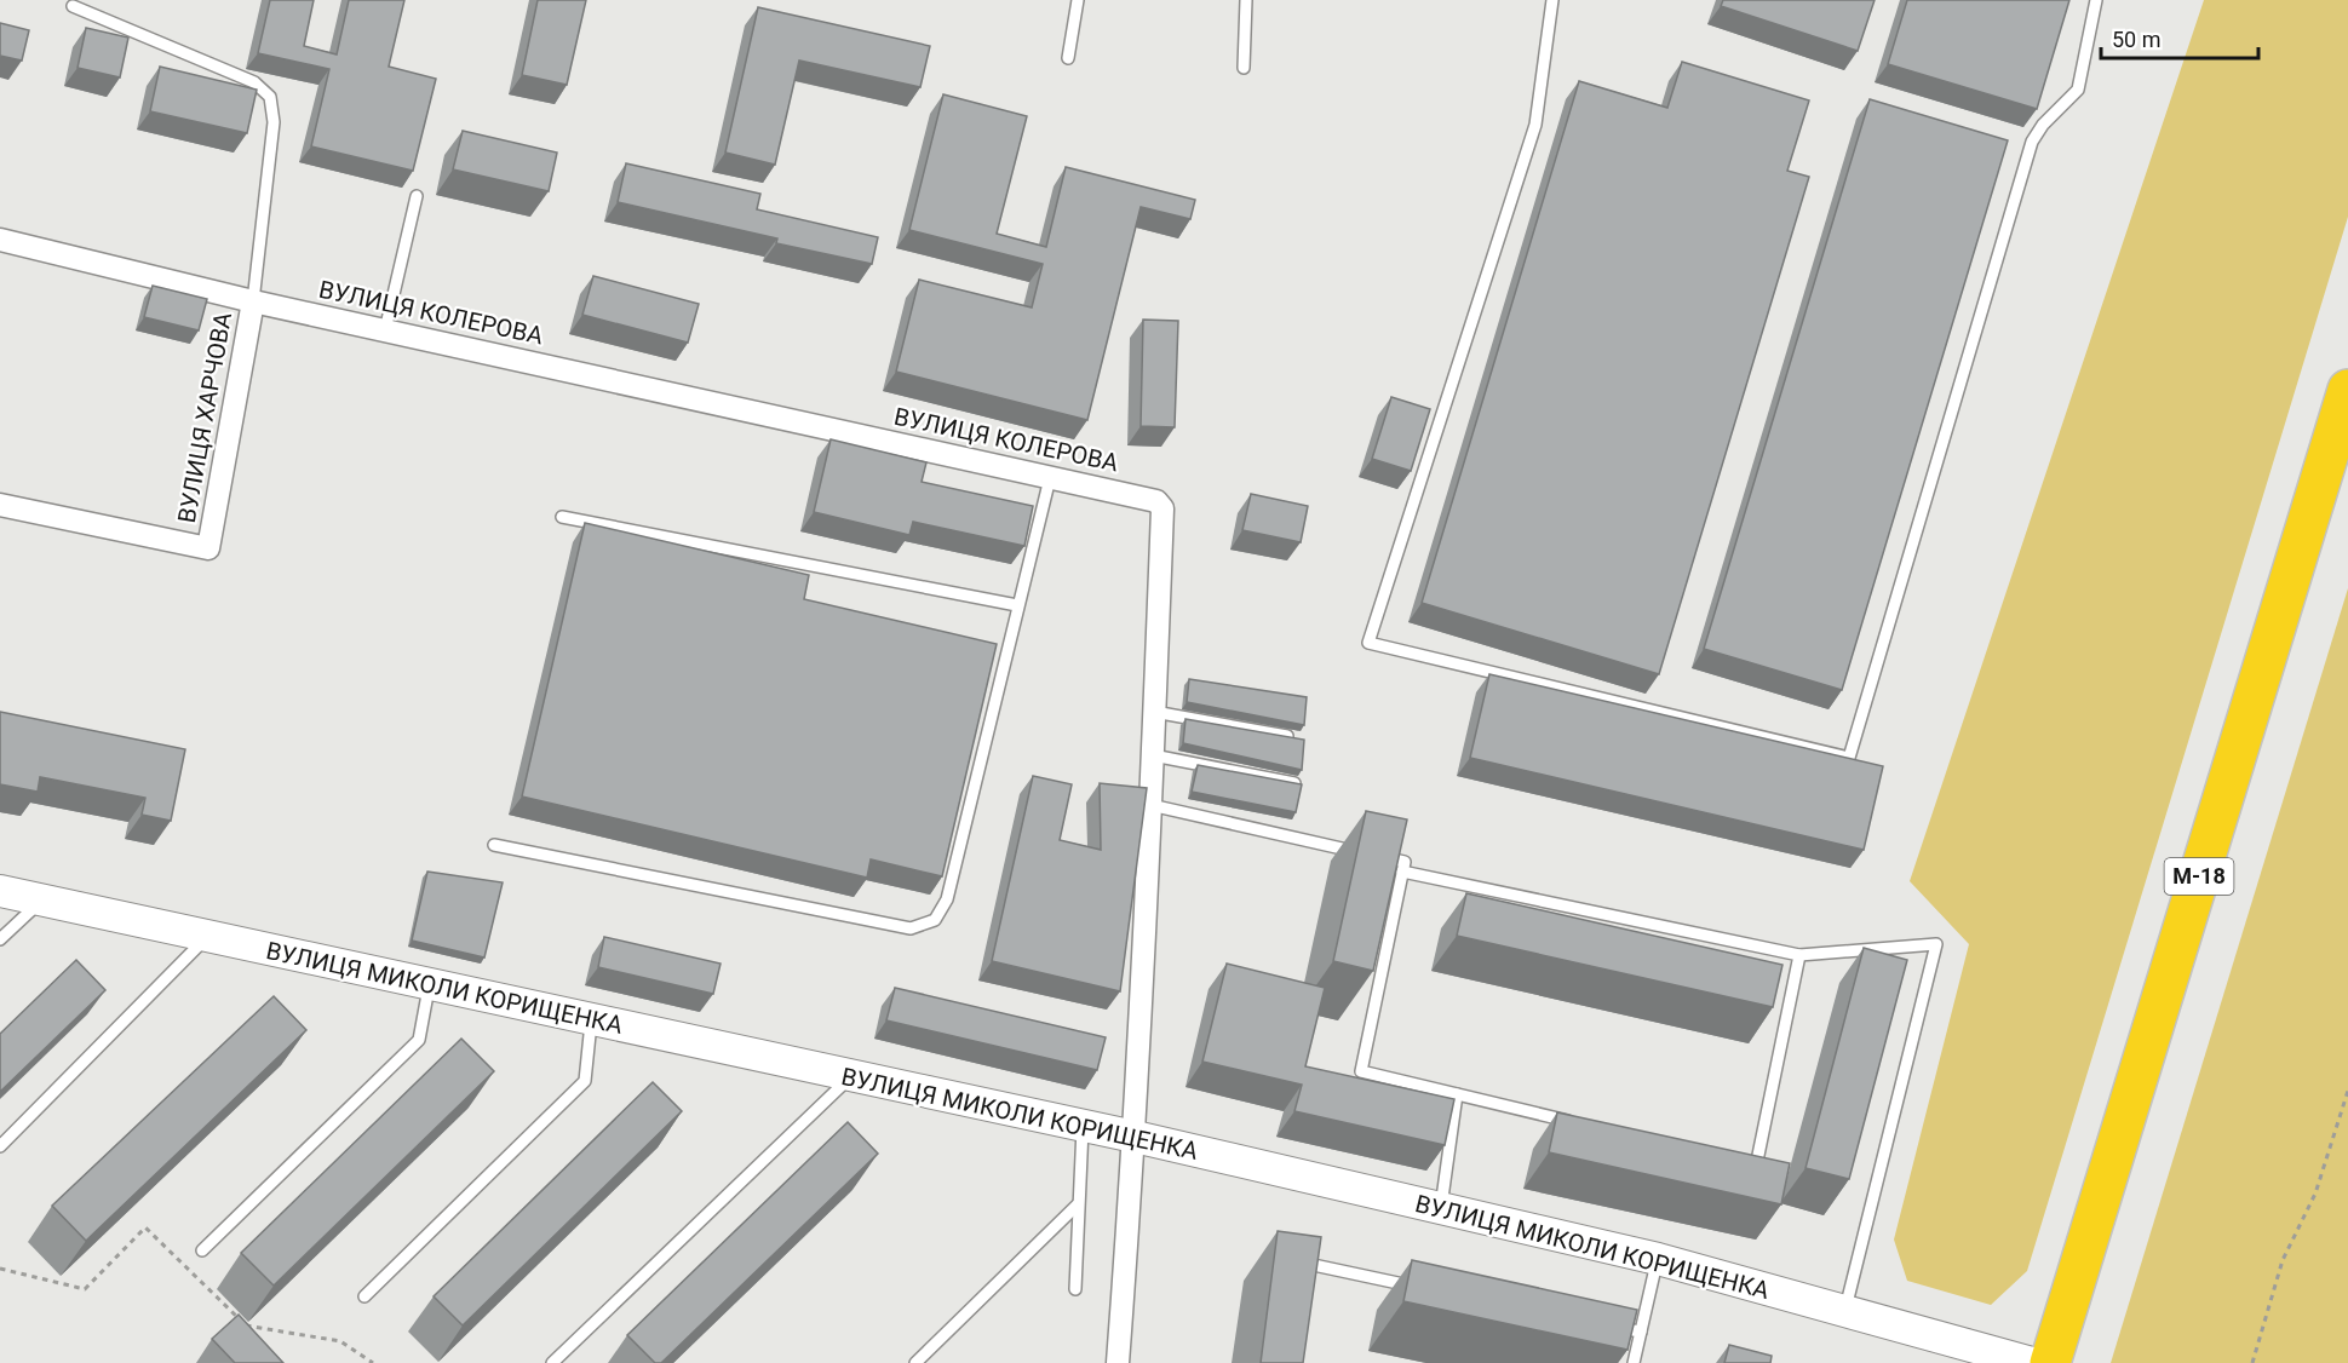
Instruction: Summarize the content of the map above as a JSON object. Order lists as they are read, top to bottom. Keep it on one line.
{"streets":{"highway":["М-18"],"street":["ВУЛИЦЯ КОЛЕРОВА","ВУЛИЦЯ ХАРЧОВА","ВУЛИЦЯ МИКОЛИ КОРИЩЕНКА"]},"crossings":[["ВУЛИЦЯ КОЛЕРОВА","ВУЛИЦЯ ХАРЧОВА"],["ВУЛИЦЯ КОЛЕРОВА","ВУЛИЦЯ МИКОЛИ КОРИЩЕНКА"]],"scale_bar":"50 m"}
